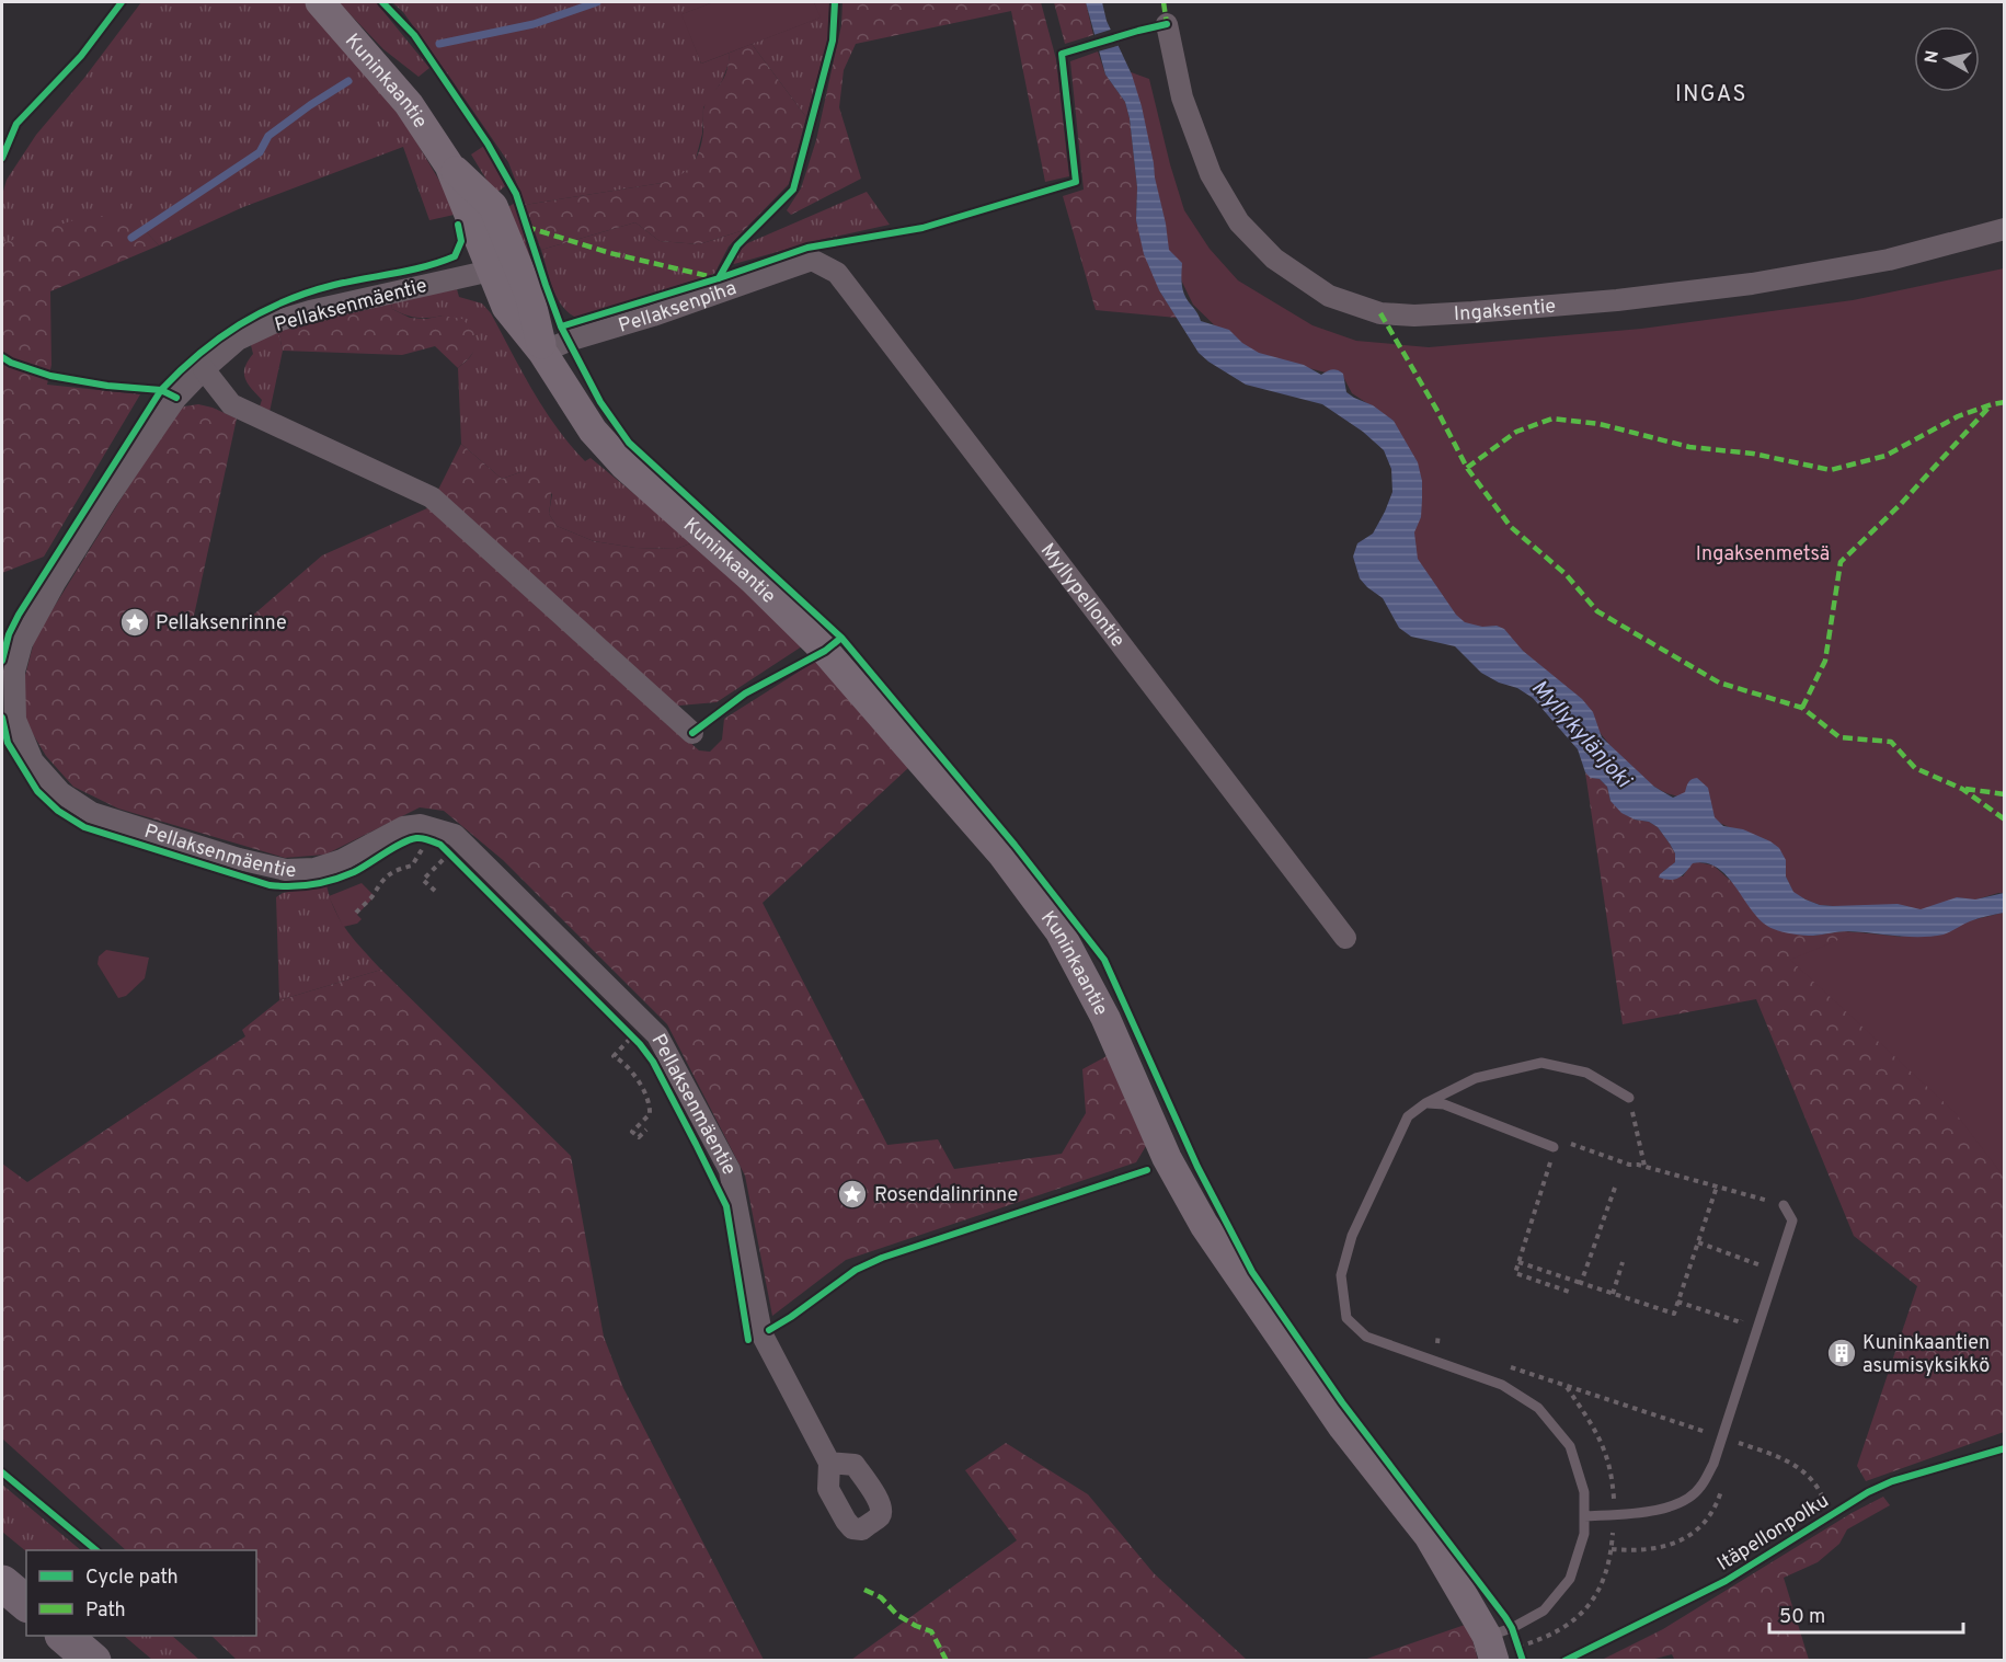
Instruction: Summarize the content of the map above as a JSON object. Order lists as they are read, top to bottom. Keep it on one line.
{"streets":{"main road":["Kuninkaantie"],"street":["Pellaksenmäentie","Pellaksenpiha","Ingaksentie","Myllypellontie"],"cycle path":["Itäpellonpolku"]},"crossings":[["Kuninkaantie","Pellaksenmäentie"],["Kuninkaantie","Pellaksenpiha"],["Pellaksenpiha","Myllypellontie"]],"districts":["INGAS"],"water":["Myllykylänjoki"],"parks":["Ingaksenmetsä"],"places":{"place":["Pellaksenrinne","Rosendalinrinne"],"building":["Kuninkaantien asumisyksikkö"]},"legend":["Cycle path","Path"],"scale_bar":"50 m","north":"left"}
